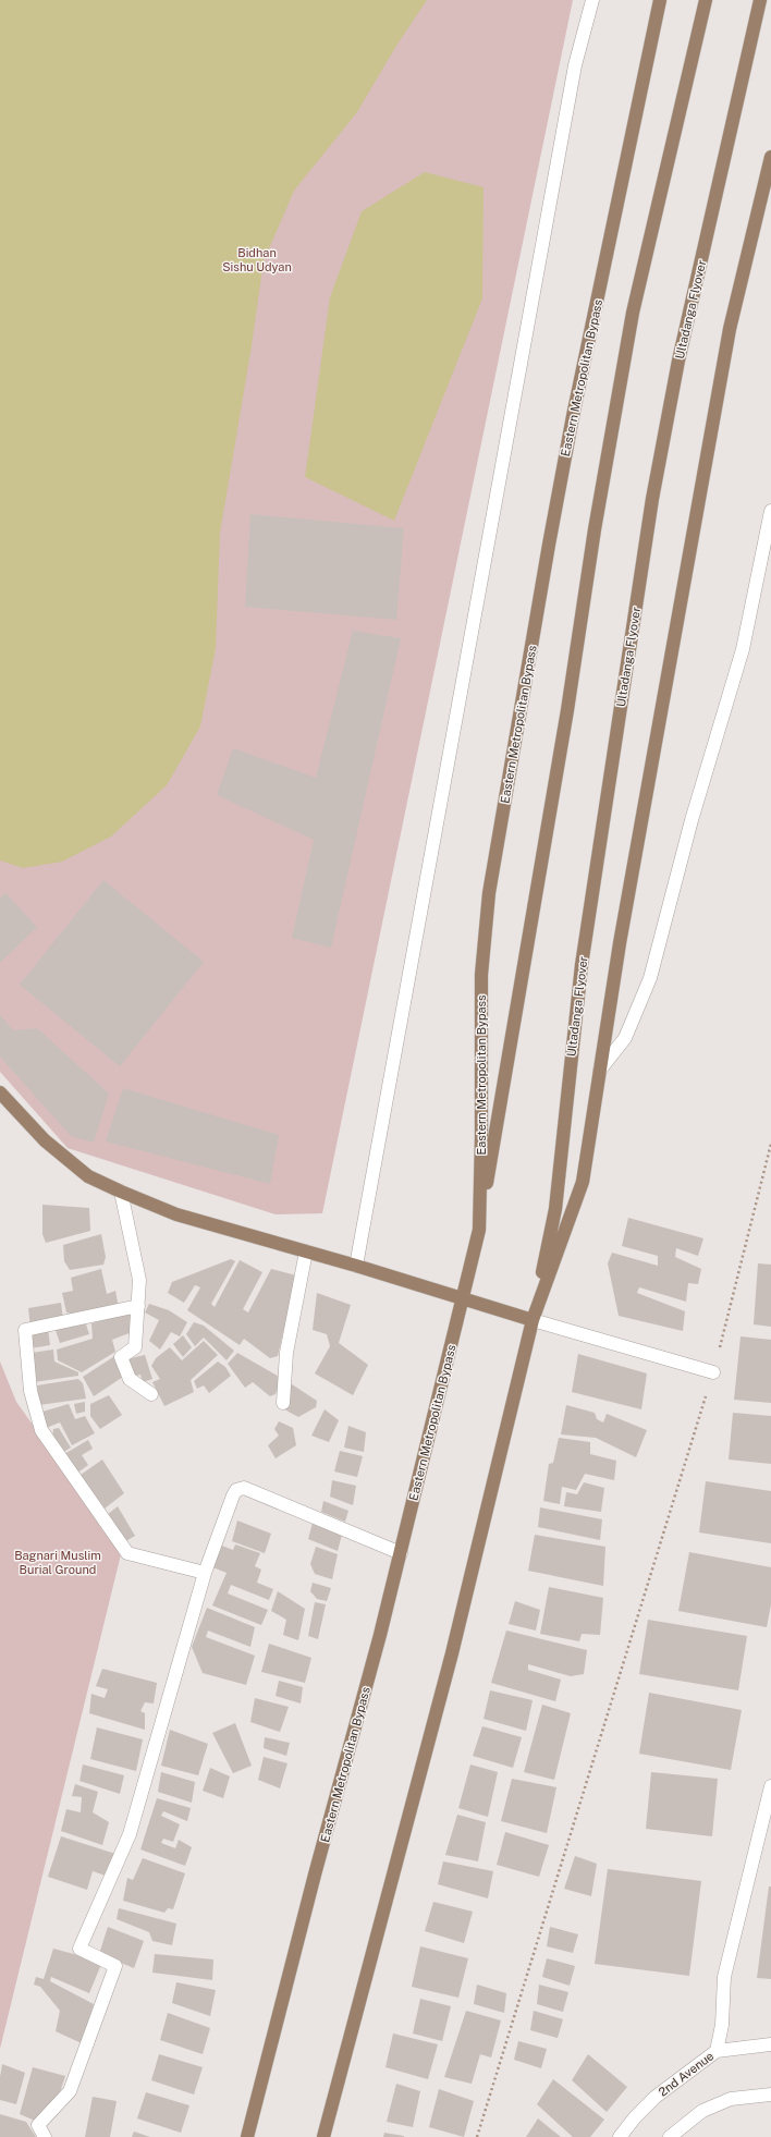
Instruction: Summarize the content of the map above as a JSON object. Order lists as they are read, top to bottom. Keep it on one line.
{"streets":{"main road":["Ultadanga Flyover","Eastern Metropolitan Bypass"],"street":["2nd Avenue"]},"parks":["Bidhan Sishu Udyan","Bagnari Muslim Burial Ground"]}
